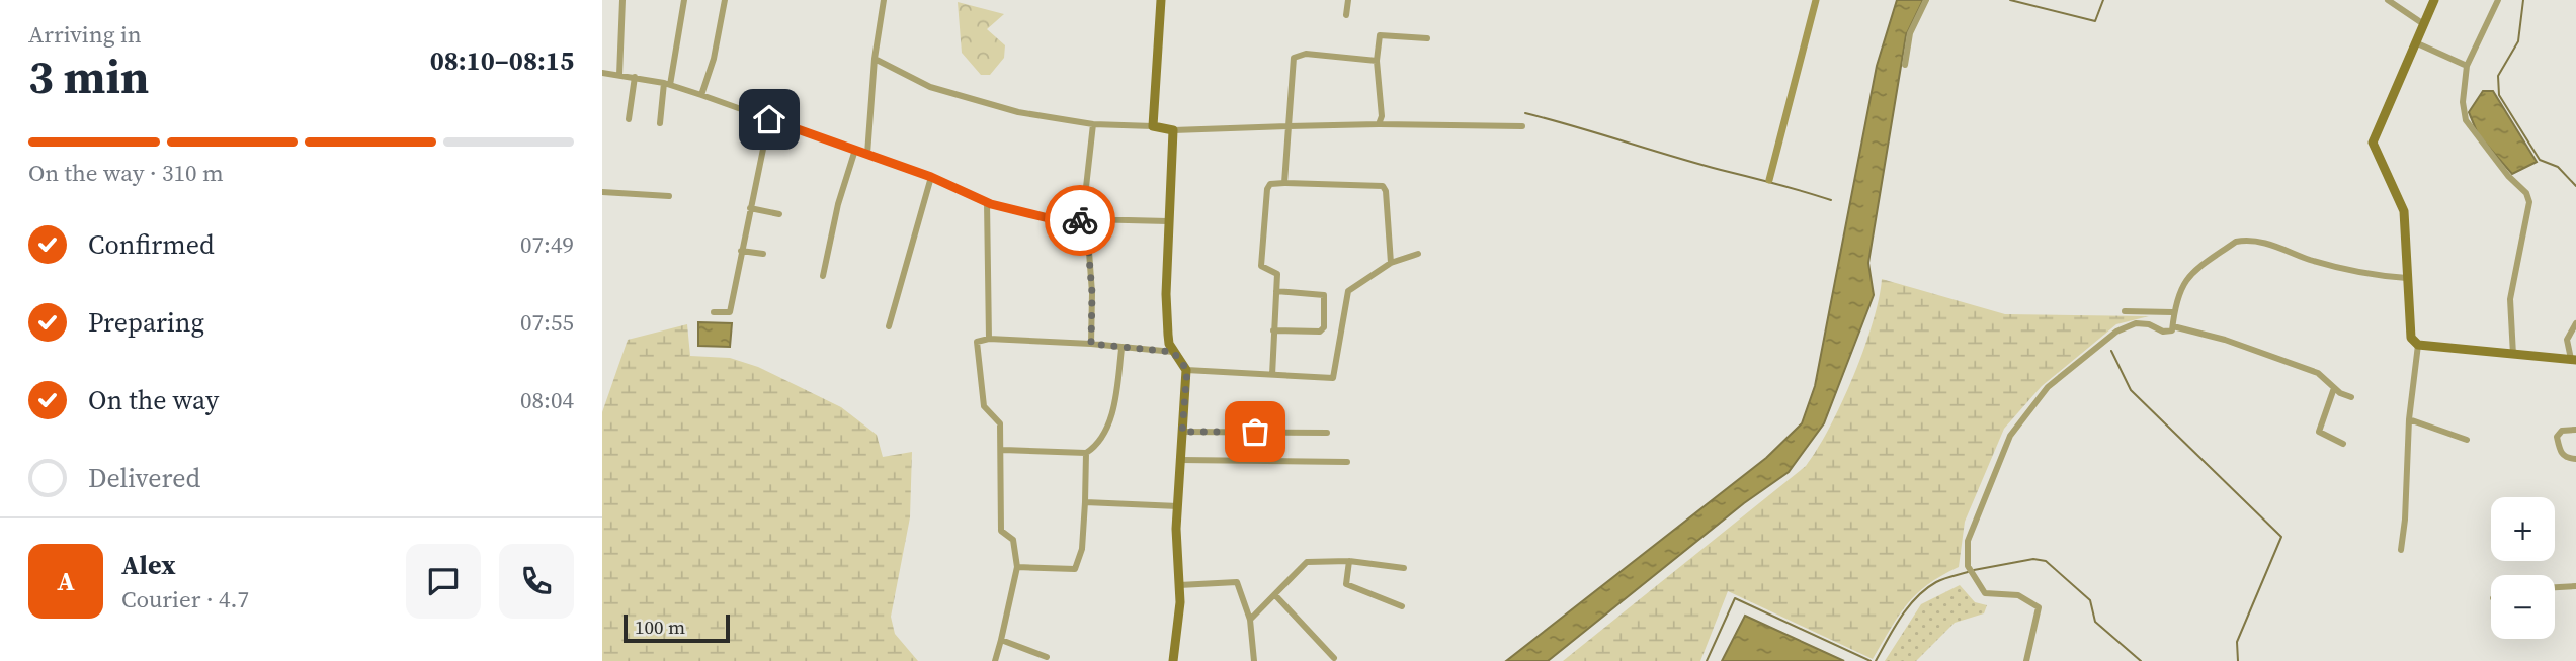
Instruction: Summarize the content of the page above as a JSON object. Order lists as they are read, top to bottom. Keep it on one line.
{"scale_bar":"100 m","page":{"heading":["3 min","Arriving in","08:10–08:15"],"panel":["Alex","Courier · 4.7"],"bar":"On the way · 310 m","list":[["Confirmed","07:49"],["Preparing","07:55"],["On the way","08:04"],"Delivered"],"map_buttons":["+","−"],"round":"A","scale":"100 m"}}
